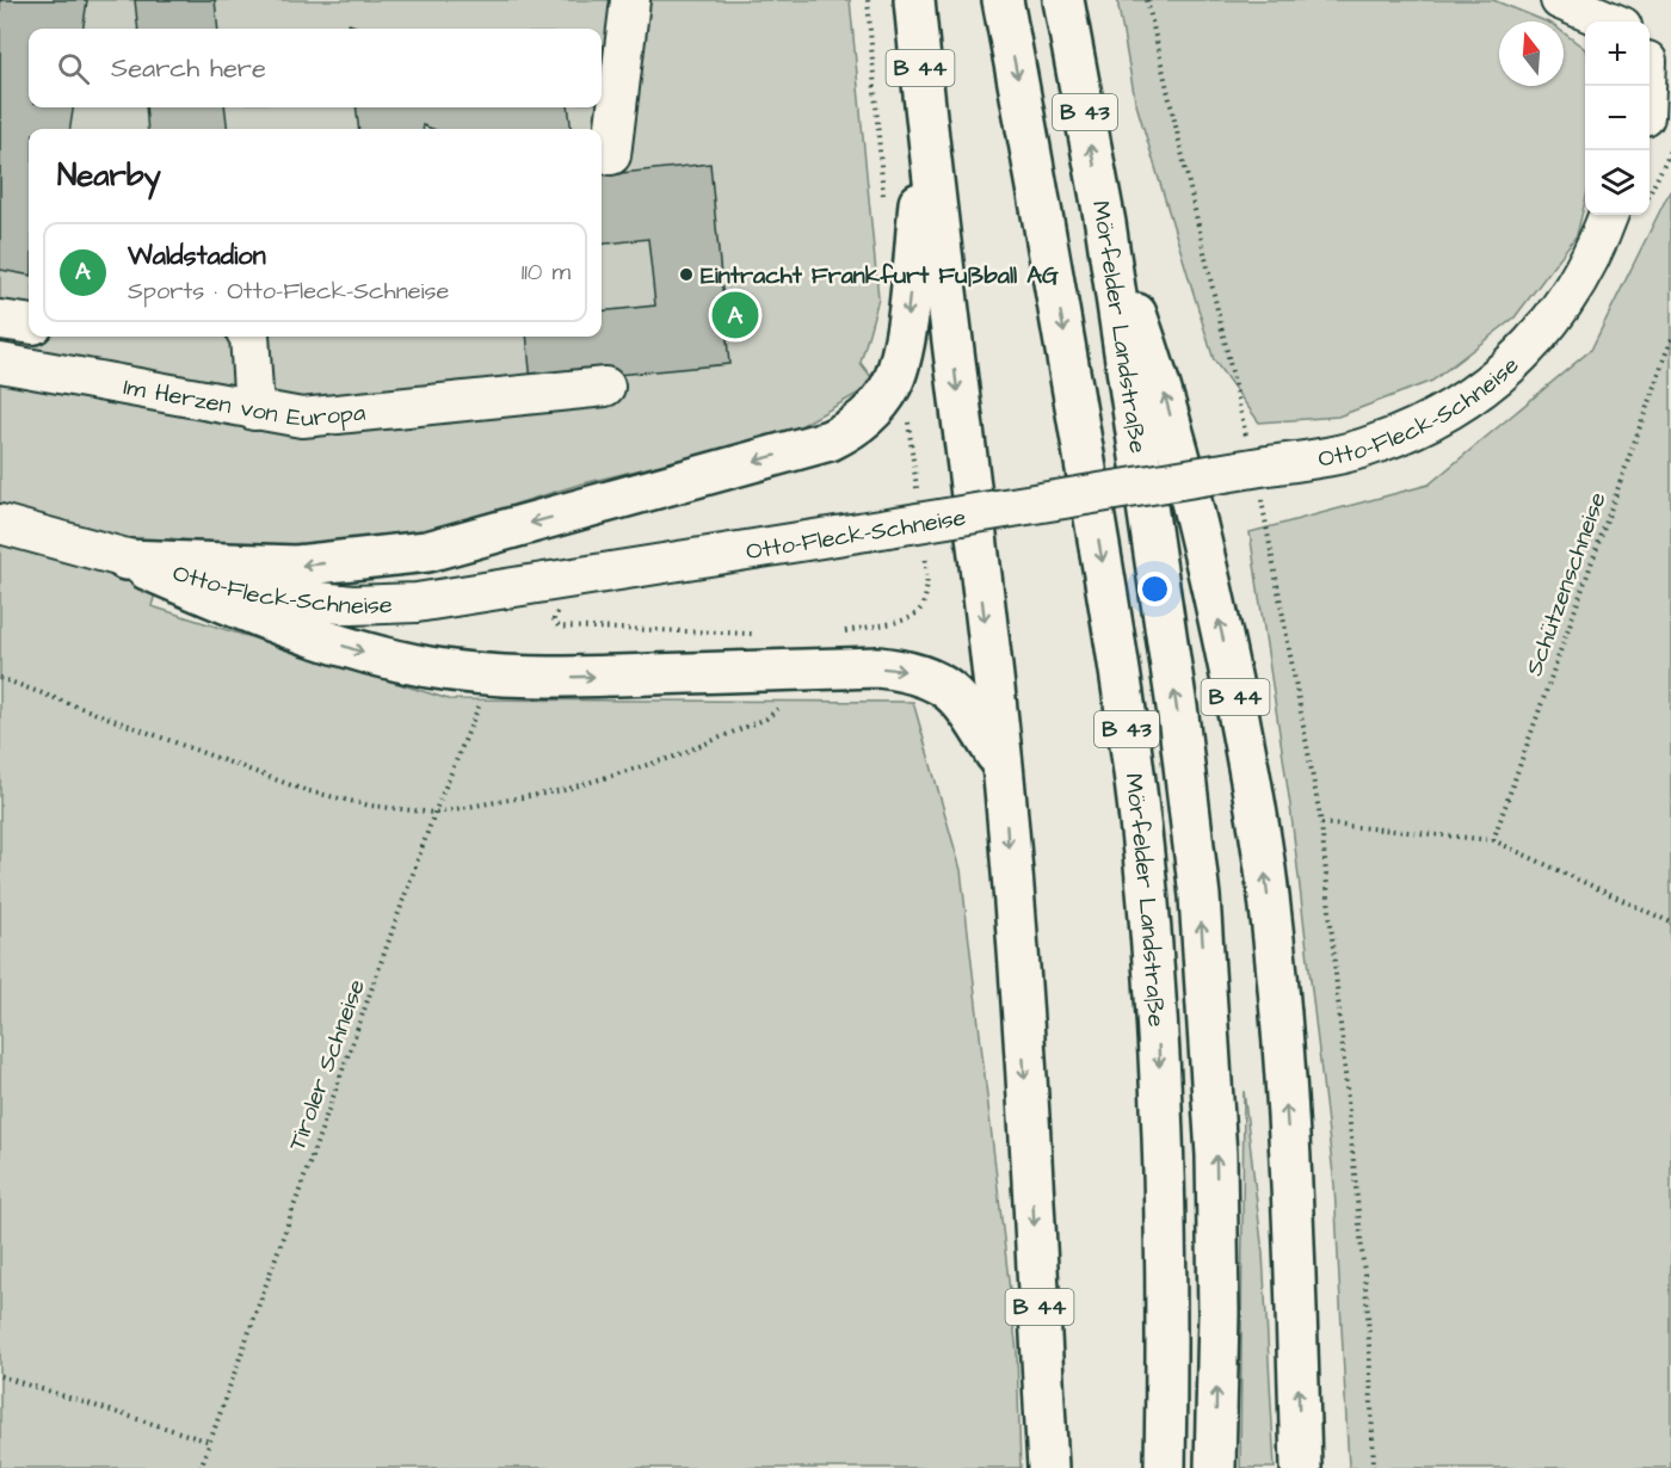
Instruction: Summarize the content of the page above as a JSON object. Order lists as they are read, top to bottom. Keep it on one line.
{"streets":{"highway":["B 44","B 43","Mörfelder Landstraße"],"street":["Im Herzen von Europa","Otto-Fleck-Schneise"],"path":["Schützenschneise","Tiroler Schneise"]},"crossings":[["B 44","Mörfelder Landstraße"]],"places":["Eintracht Frankfurt Fußball AG"],"north":"top","page":{"map_buttons":["+","−"],"search":"Search here","heading":"Nearby","list":[{"mark":"A","name":"Waldstadion","note":"Sports · Otto-Fleck-Schneise","value":"110 m"}],"pins":"A"}}
